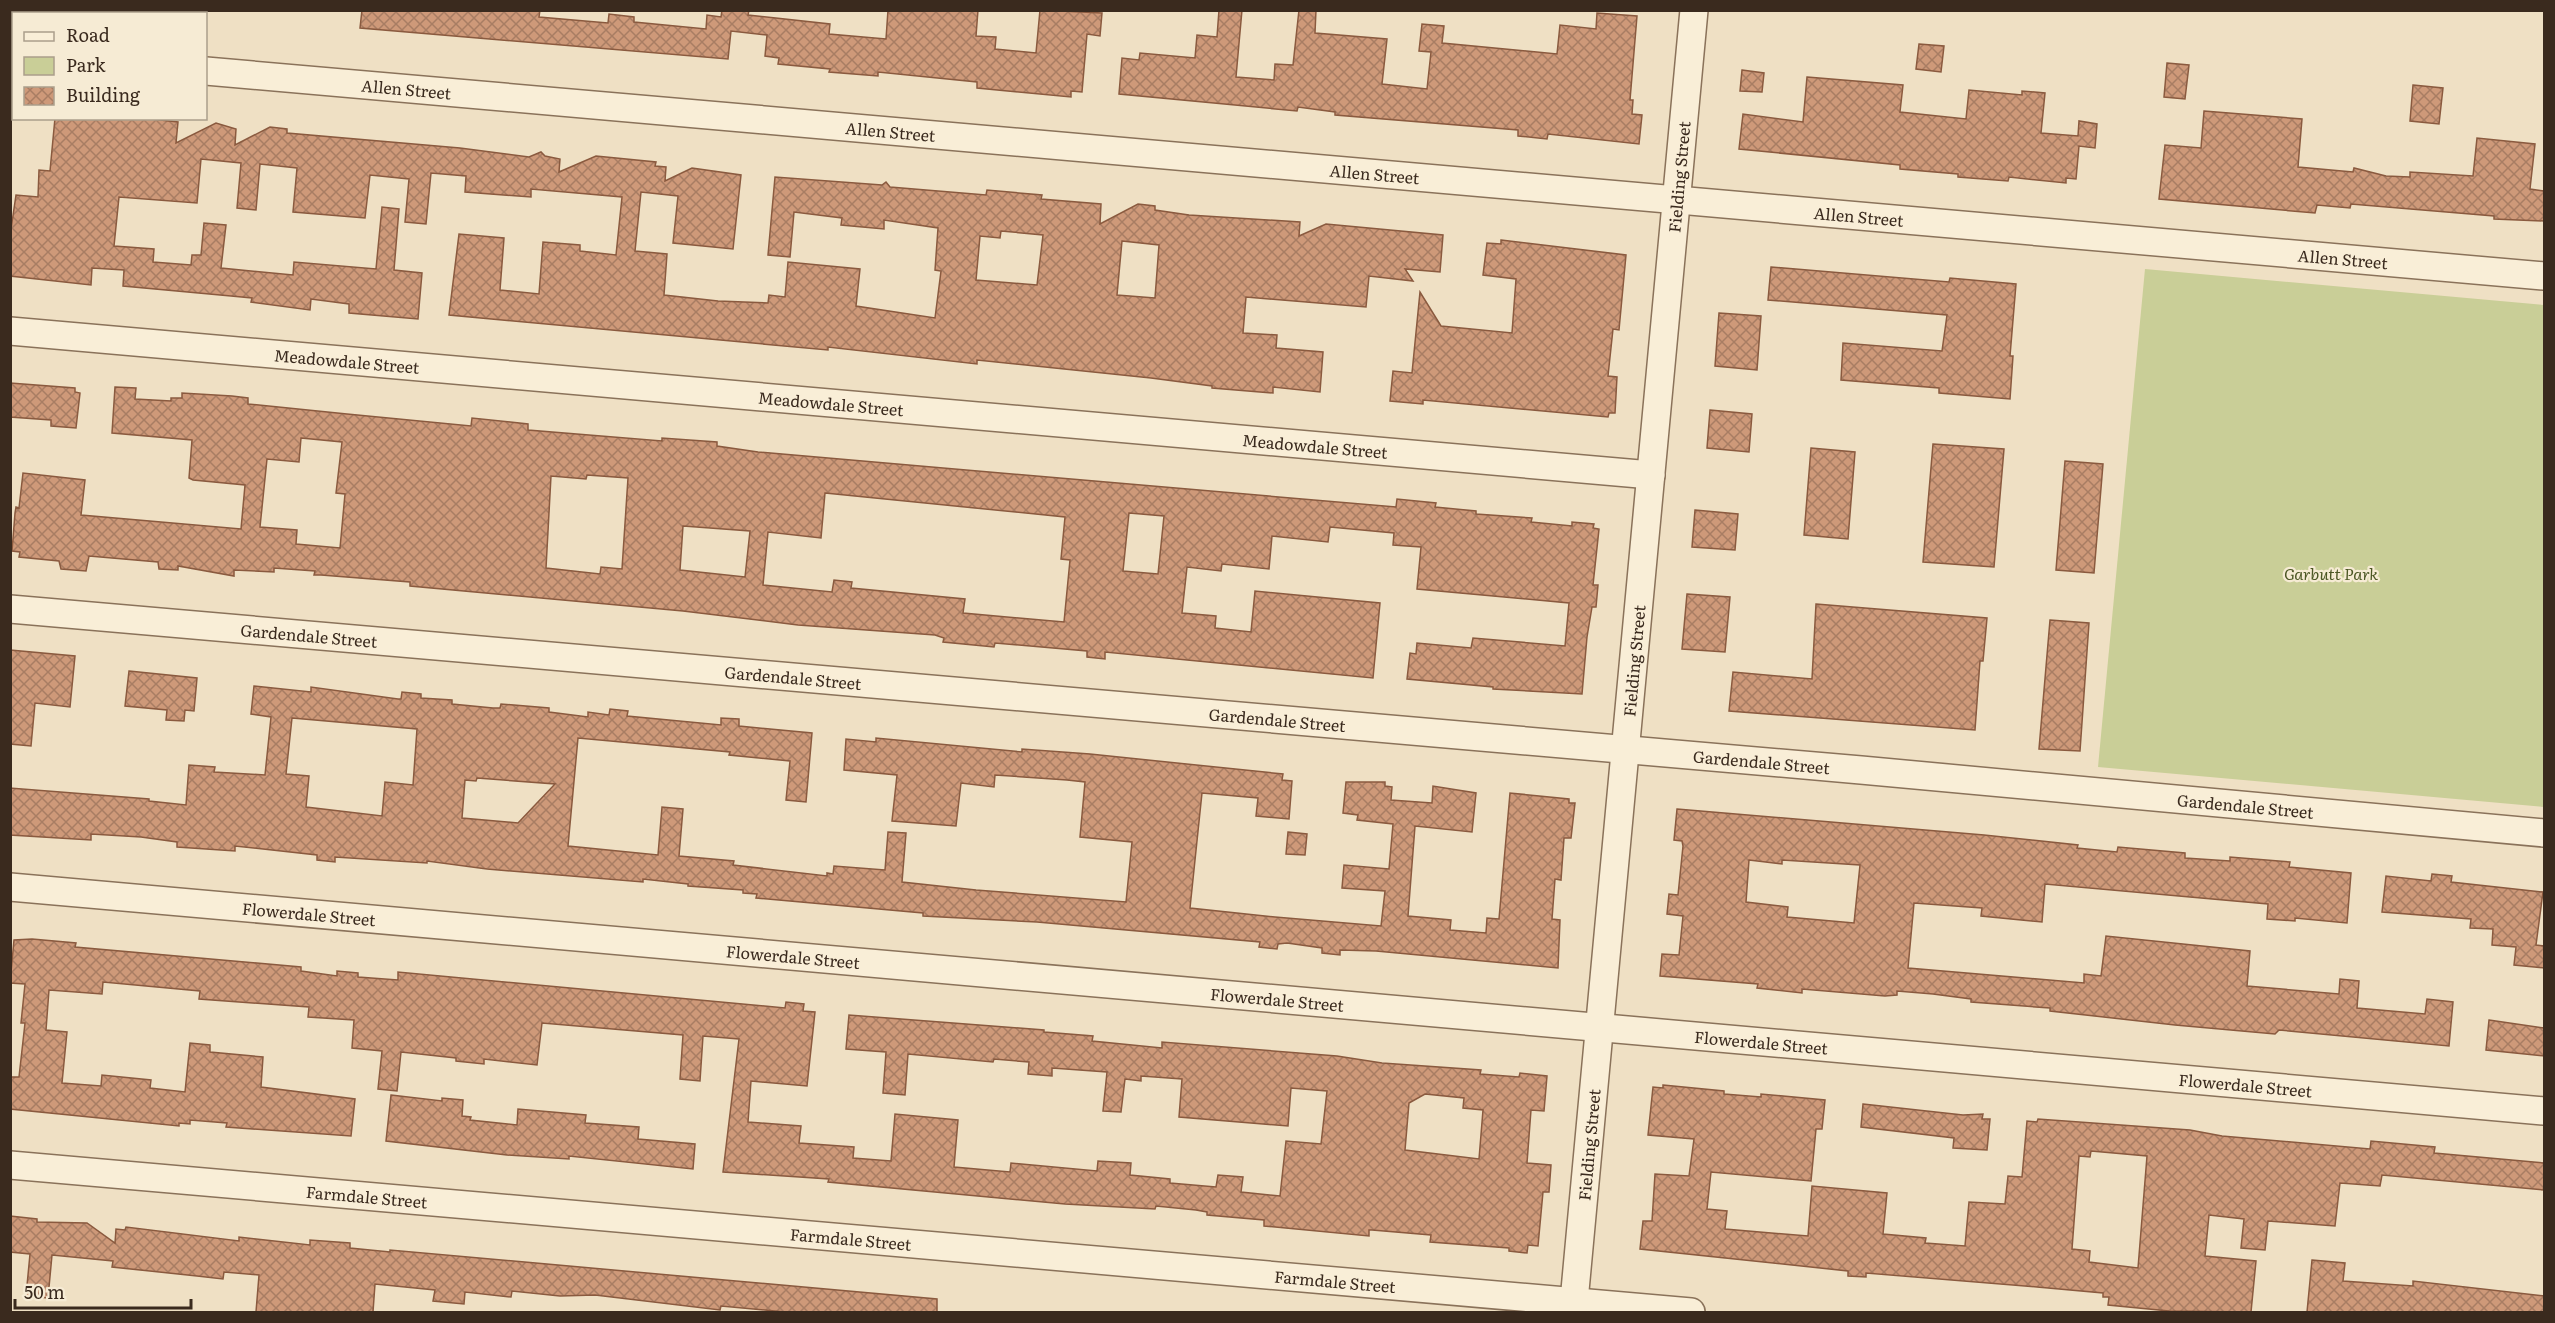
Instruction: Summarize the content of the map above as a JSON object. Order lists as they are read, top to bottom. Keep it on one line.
{"streets":{"street":["Allen Street","Fielding Street","Meadowdale Street","Gardendale Street","Flowerdale Street","Farmdale Street"]},"crossings":[["Allen Street","Fielding Street"],["Fielding Street","Meadowdale Street"],["Fielding Street","Gardendale Street"],["Fielding Street","Flowerdale Street"],["Fielding Street","Farmdale Street"]],"parks":["Garbutt Park"],"legend":["Road","Park","Building"],"scale_bar":"50 m"}
